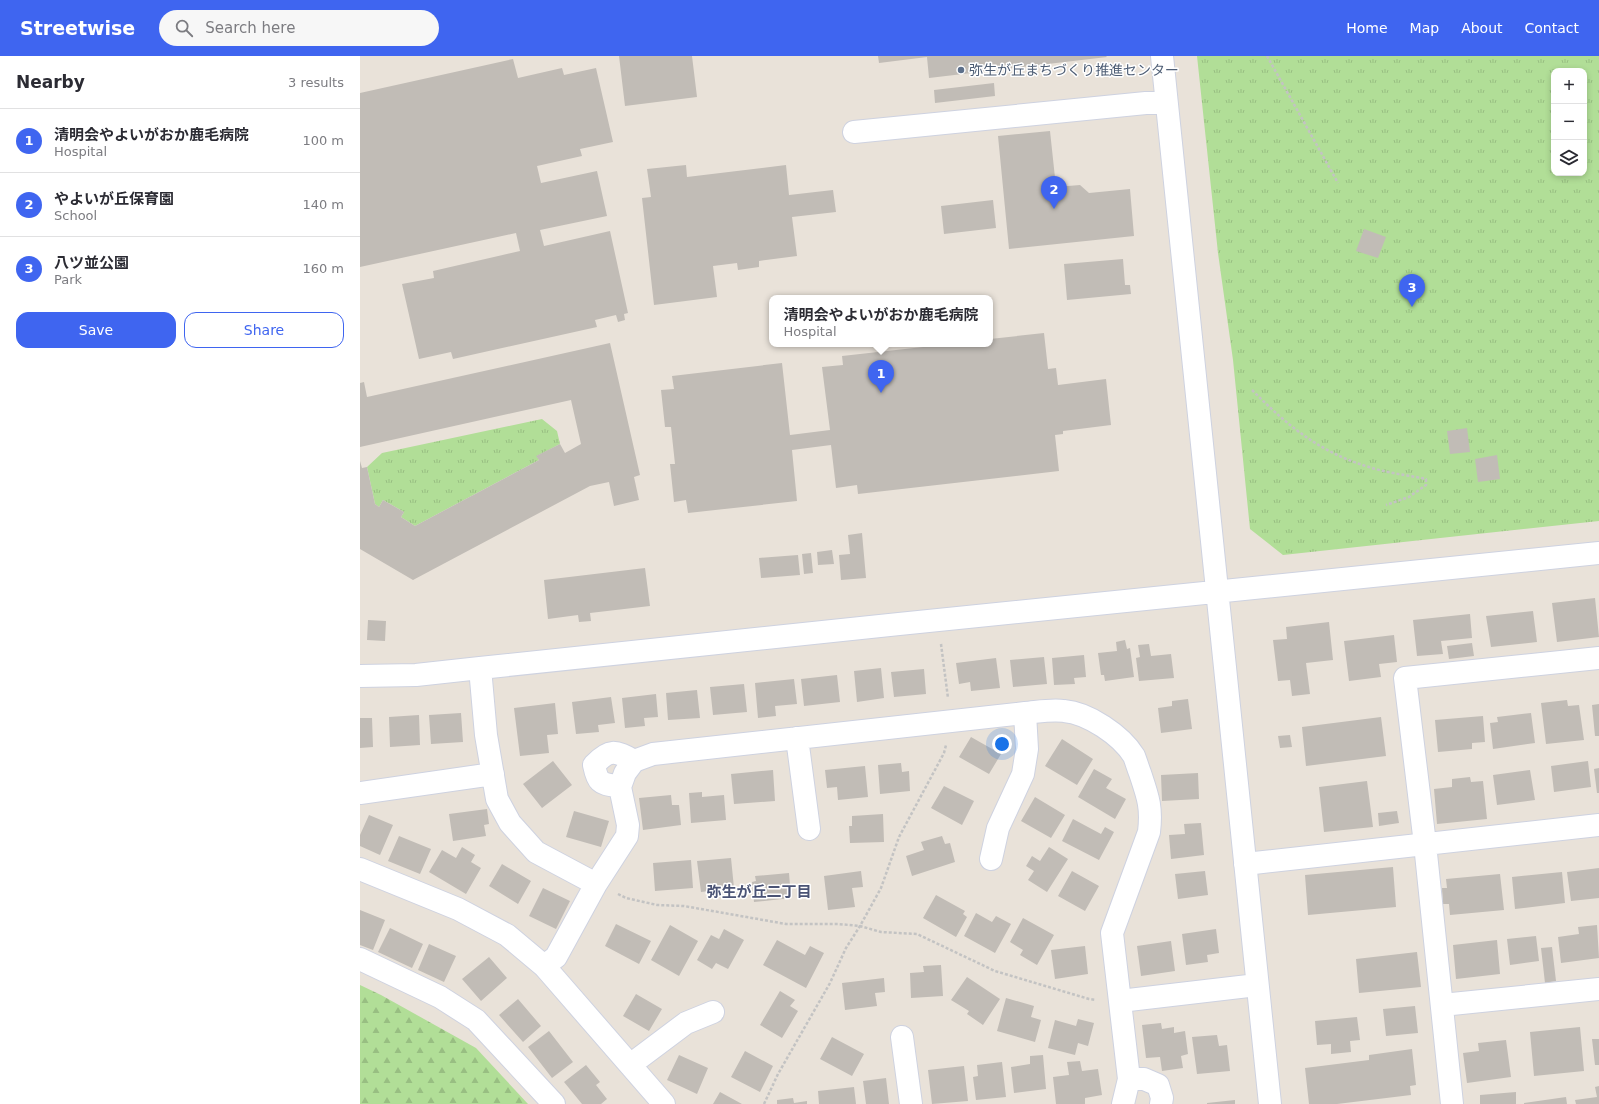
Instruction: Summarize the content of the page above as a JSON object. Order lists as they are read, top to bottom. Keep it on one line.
{"districts":["弥生が丘二丁目"],"places":["弥生が丘まちづくり推進センター"],"page":{"header":"Streetwise","search":"Search here","nav":["Home","Map","About","Contact"],"heading":["Nearby","3 results"],"map_buttons":["+","−"],"list":[{"mark":"1","name":"清明会やよいがおか鹿毛病院","note":"Hospital","value":"100 m"},{"mark":"2","name":"やよいが丘保育園","note":"School","value":"140 m"},{"mark":"3","name":"八ツ並公園","note":"Park","value":"160 m"}],"pins":["2","3","1"],"popup":["清明会やよいがおか鹿毛病院","Hospital"],"buttons":["Save","Share"]}}
